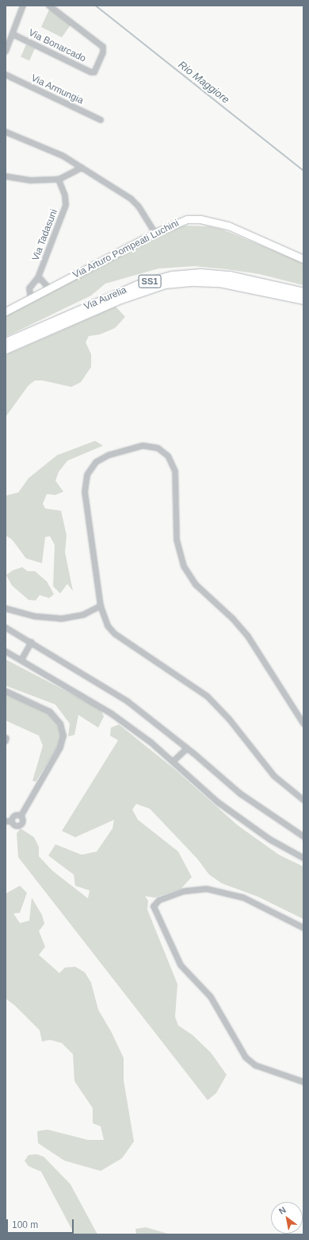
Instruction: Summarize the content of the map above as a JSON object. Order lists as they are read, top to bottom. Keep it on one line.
{"streets":{"highway":["SS1","Via Aurelia"],"street":["Via Bonarcado","Via Armungia","Via Tadasuni","Via Arturo Pompeati Luchini"]},"crossings":[["Via Tadasuni","Via Arturo Pompeati Luchini"]],"water":["Rio Maggiore"],"scale_bar":"100 m","north":"top left"}
